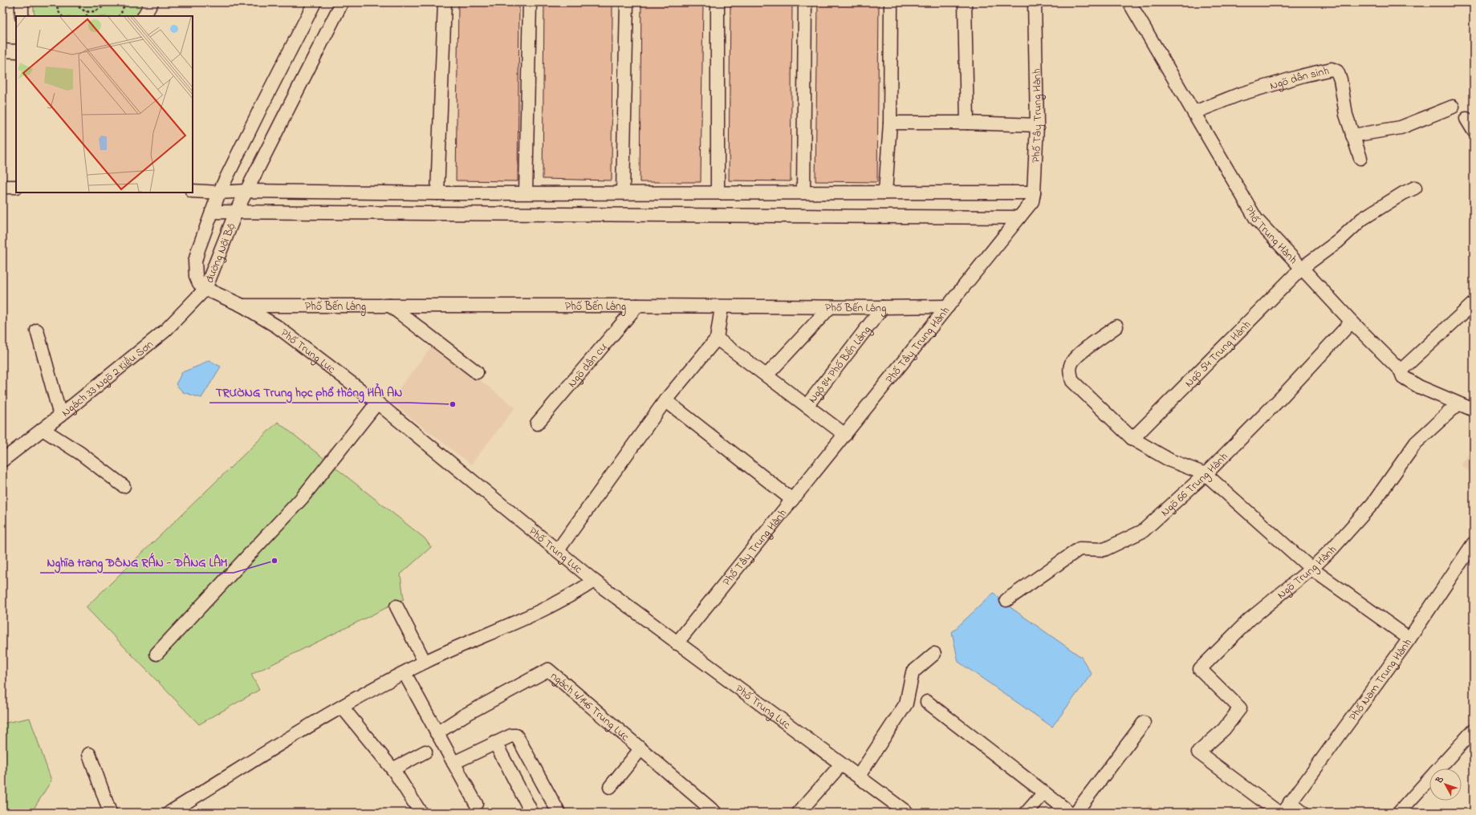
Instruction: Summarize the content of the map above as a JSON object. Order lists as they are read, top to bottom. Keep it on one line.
{"streets":{"street":["Ngõ dân sinh","Phố Tây Trung Hành","Phố Trung Hành","đường Nội Bộ","Phố Bến Láng","Phố Trung Lực","Ngõ 54 Trung Hành","Ngõ dân cư","Ngộ 84 Phố Bến Lảng","Ngách 33 Ngõ 2 Kiều Sơn","Ngõ 66 Trung Hành","Ngõ Trung Hành","Phố Nam Trung Hành","ngách 4/146 Trung Lực"]},"crossings":[["Ngõ dân sinh","Phố Trung Hành"],["Phố Tây Trung Hành","Phố Bến Láng"],["Phố Tây Trung Hành","Phố Trung Lực"],["Phố Trung Hành","Ngõ 54 Trung Hành"],["Phố Trung Hành","Ngõ 66 Trung Hành"],["Phố Trung Hành","Ngõ Trung Hành"],["đường Nội Bộ","Phố Trung Lực"],["đường Nội Bộ","Ngách 33 Ngõ 2 Kiều Sơn"],["Phố Bến Láng","Phố Trung Lực"],["Phố Bến Láng","Ngõ dân cư"],["Phố Bến Láng","Ngộ 84 Phố Bến Lảng"],["Phố Trung Lực","Ngách 33 Ngõ 2 Kiều Sơn"]],"places":["TRƯỜNG Trung học phổ thông HẢI AN","Nghĩa trang ĐỒNG RẮN - ĐẰNG LÂM"],"north":"top left"}
